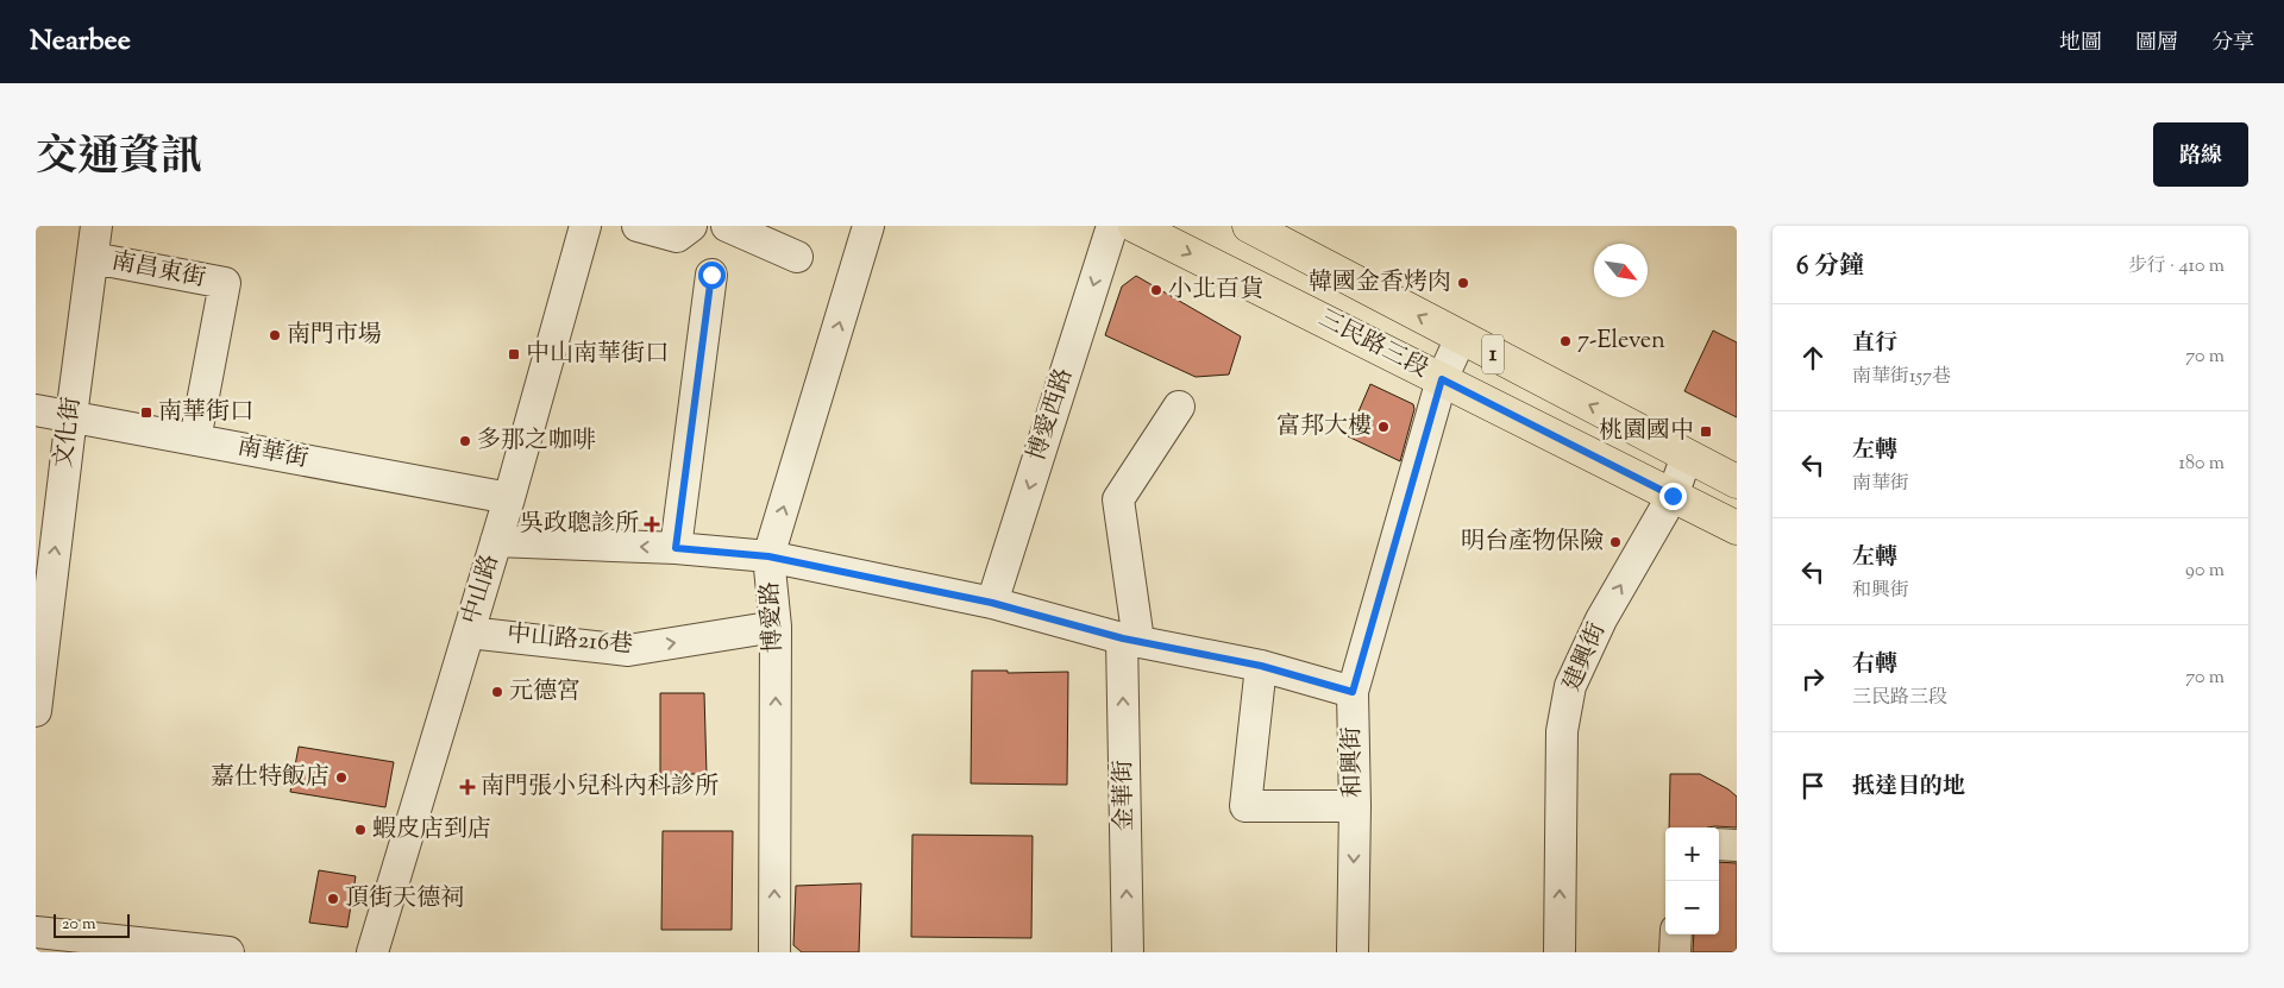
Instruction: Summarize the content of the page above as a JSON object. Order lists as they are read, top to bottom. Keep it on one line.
{"streets":{"main road":["三民路三段","1"],"street":["南昌東街","博愛西路","文化街","南華街","中山路","博愛路","中山路216巷","建興街","和興街","金華街"]},"crossings":[["南昌東街","文化街"],["南昌東街","南華街"],["三民路三段","建興街"],["三民路三段","和興街"],["文化街","南華街"],["南華街","中山路"],["中山路","中山路216巷"],["博愛路","中山路216巷"]],"one_way":["博愛西路","文化街","建興街","金華街"],"places":{"other":["韓國金香烤肉","小北百貨","南門市場","7-Eleven","富邦大樓","多那之咖啡","明台產物保險","元德宮","嘉仕特飯店","蝦皮店到店","頂街天德祠"],"transit":["中山南華街口","南華街口","桃園國中"],"health":["吳政聰診所","南門張小兒科內科診所"]},"scale_bar":"20 m","north":"bottom right","page":{"header":"Nearbee","nav":["地圖","圖層","分享"],"title":"交通資訊","buttons":"路線","heading":["6 分鐘","步行 · 410 m"],"list":[["直行","南華街157巷","70 m"],["左轉","南華街","180 m"],["左轉","和興街","90 m"],["右轉","三民路三段","70 m"],"抵達目的地"],"map_buttons":["+","−"],"scale":"20 m"}}
